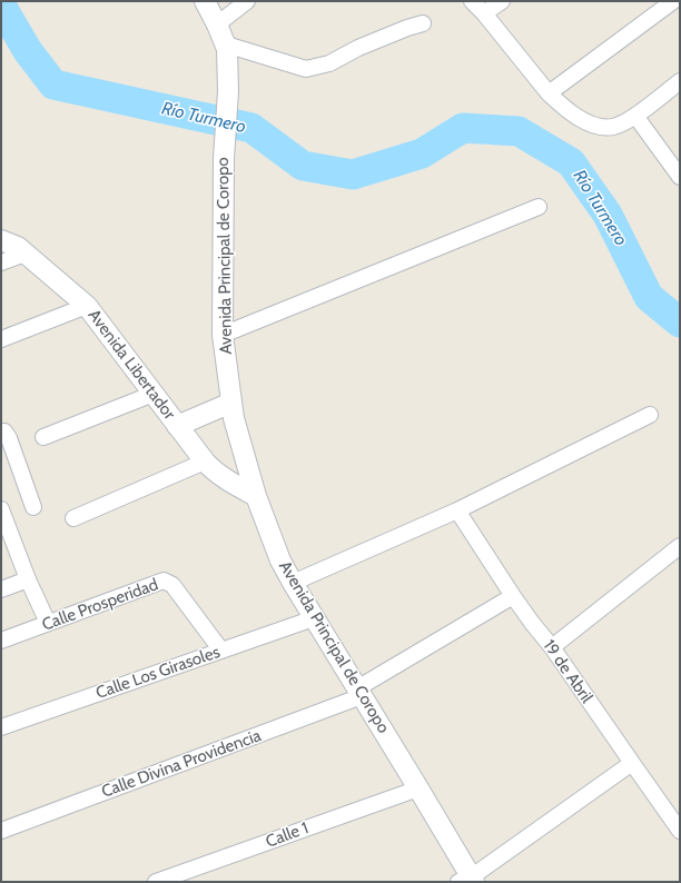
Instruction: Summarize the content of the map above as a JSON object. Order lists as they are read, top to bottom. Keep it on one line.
{"streets":{"street":["Avenida Principal de Coropo","Avenida Libertador","Calle Prosperidad","19 de Abril","Calle Los Girasoles","Calle Divina Providencia","Calle 1"]},"crossings":[["Avenida Principal de Coropo","Avenida Libertador"],["Avenida Principal de Coropo","Calle Los Girasoles"],["Avenida Principal de Coropo","Calle Divina Providencia"],["Avenida Principal de Coropo","Calle 1"],["Calle Prosperidad","Calle Los Girasoles"],["19 de Abril","Calle Divina Providencia"]],"water":["Río Turmero"]}
